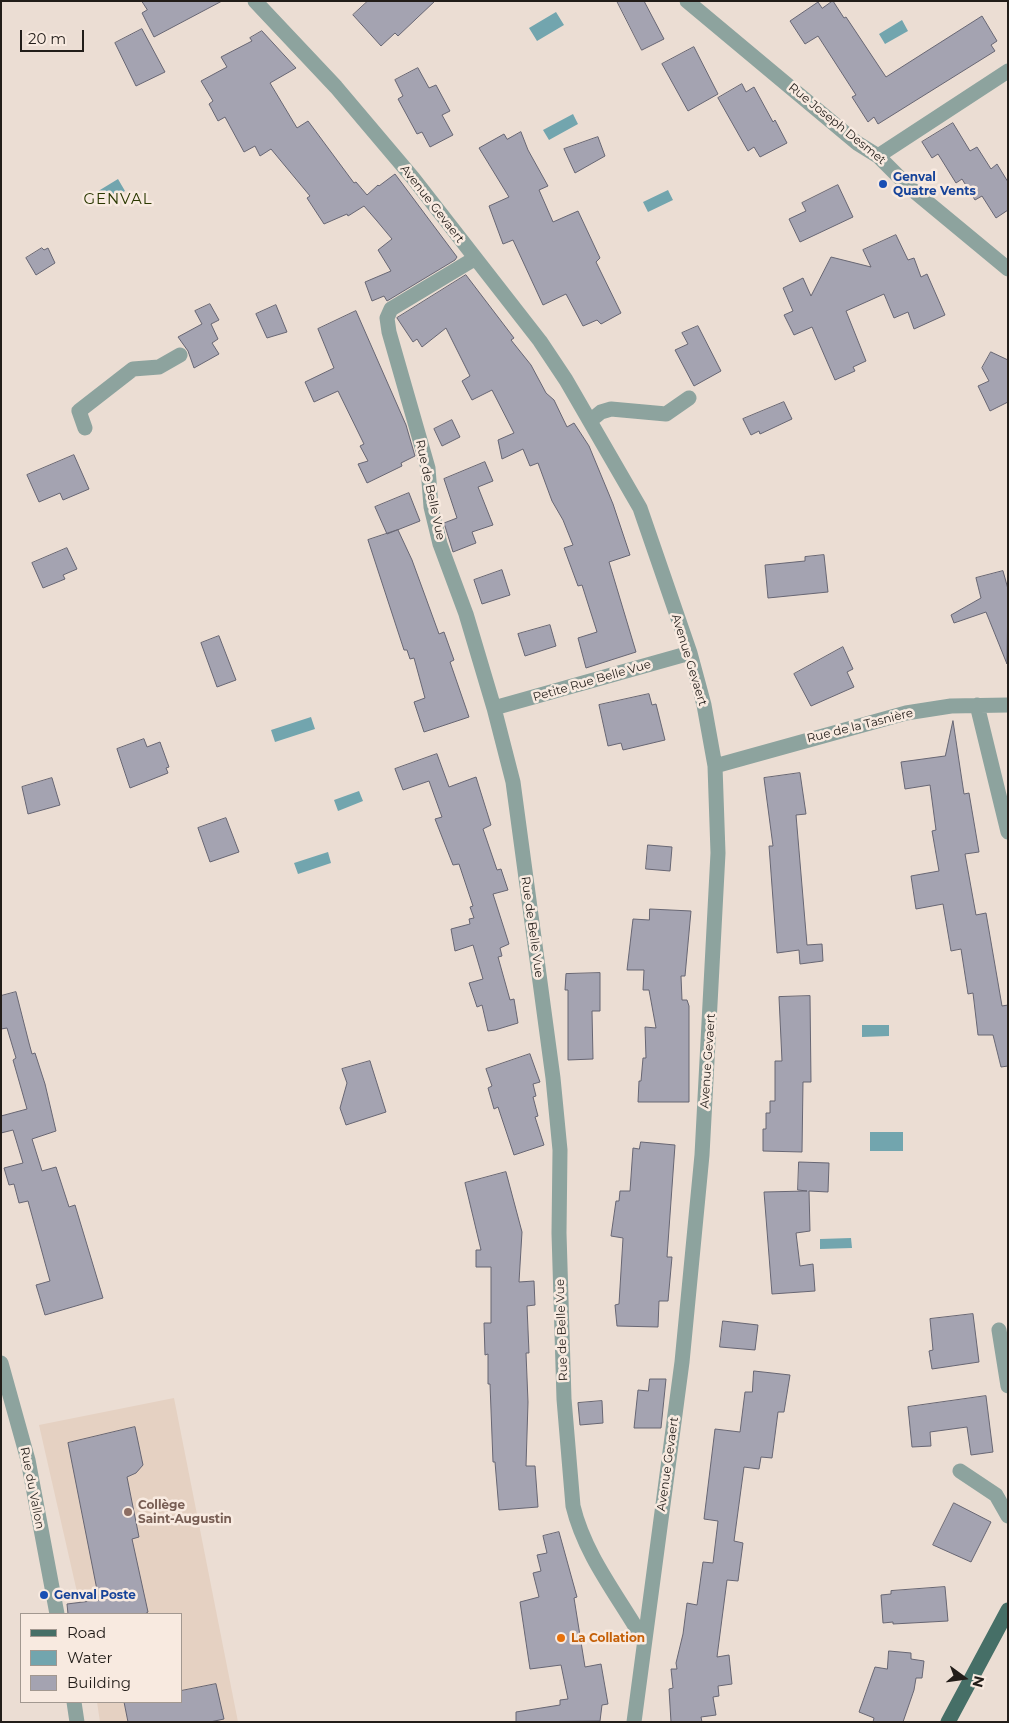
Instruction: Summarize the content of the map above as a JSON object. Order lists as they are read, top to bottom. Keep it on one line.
{"streets":{"street":["Rue Joseph Desmet","Avenue Gevaert","Rue de Belle Vue","Petite Rue Belle Vue","Rue de la Tasnière","Rue du Vallon"]},"crossings":[["Avenue Gevaert","Rue de Belle Vue"],["Avenue Gevaert","Petite Rue Belle Vue"],["Avenue Gevaert","Rue de la Tasnière"],["Rue de Belle Vue","Petite Rue Belle Vue"]],"districts":["GENVAL"],"places":["Genval Quatre Vents","Collège Saint-Augustin","Genval Poste","La Collation"],"legend":["Road","Water","Building"],"scale_bar":"20 m","north":"right"}
